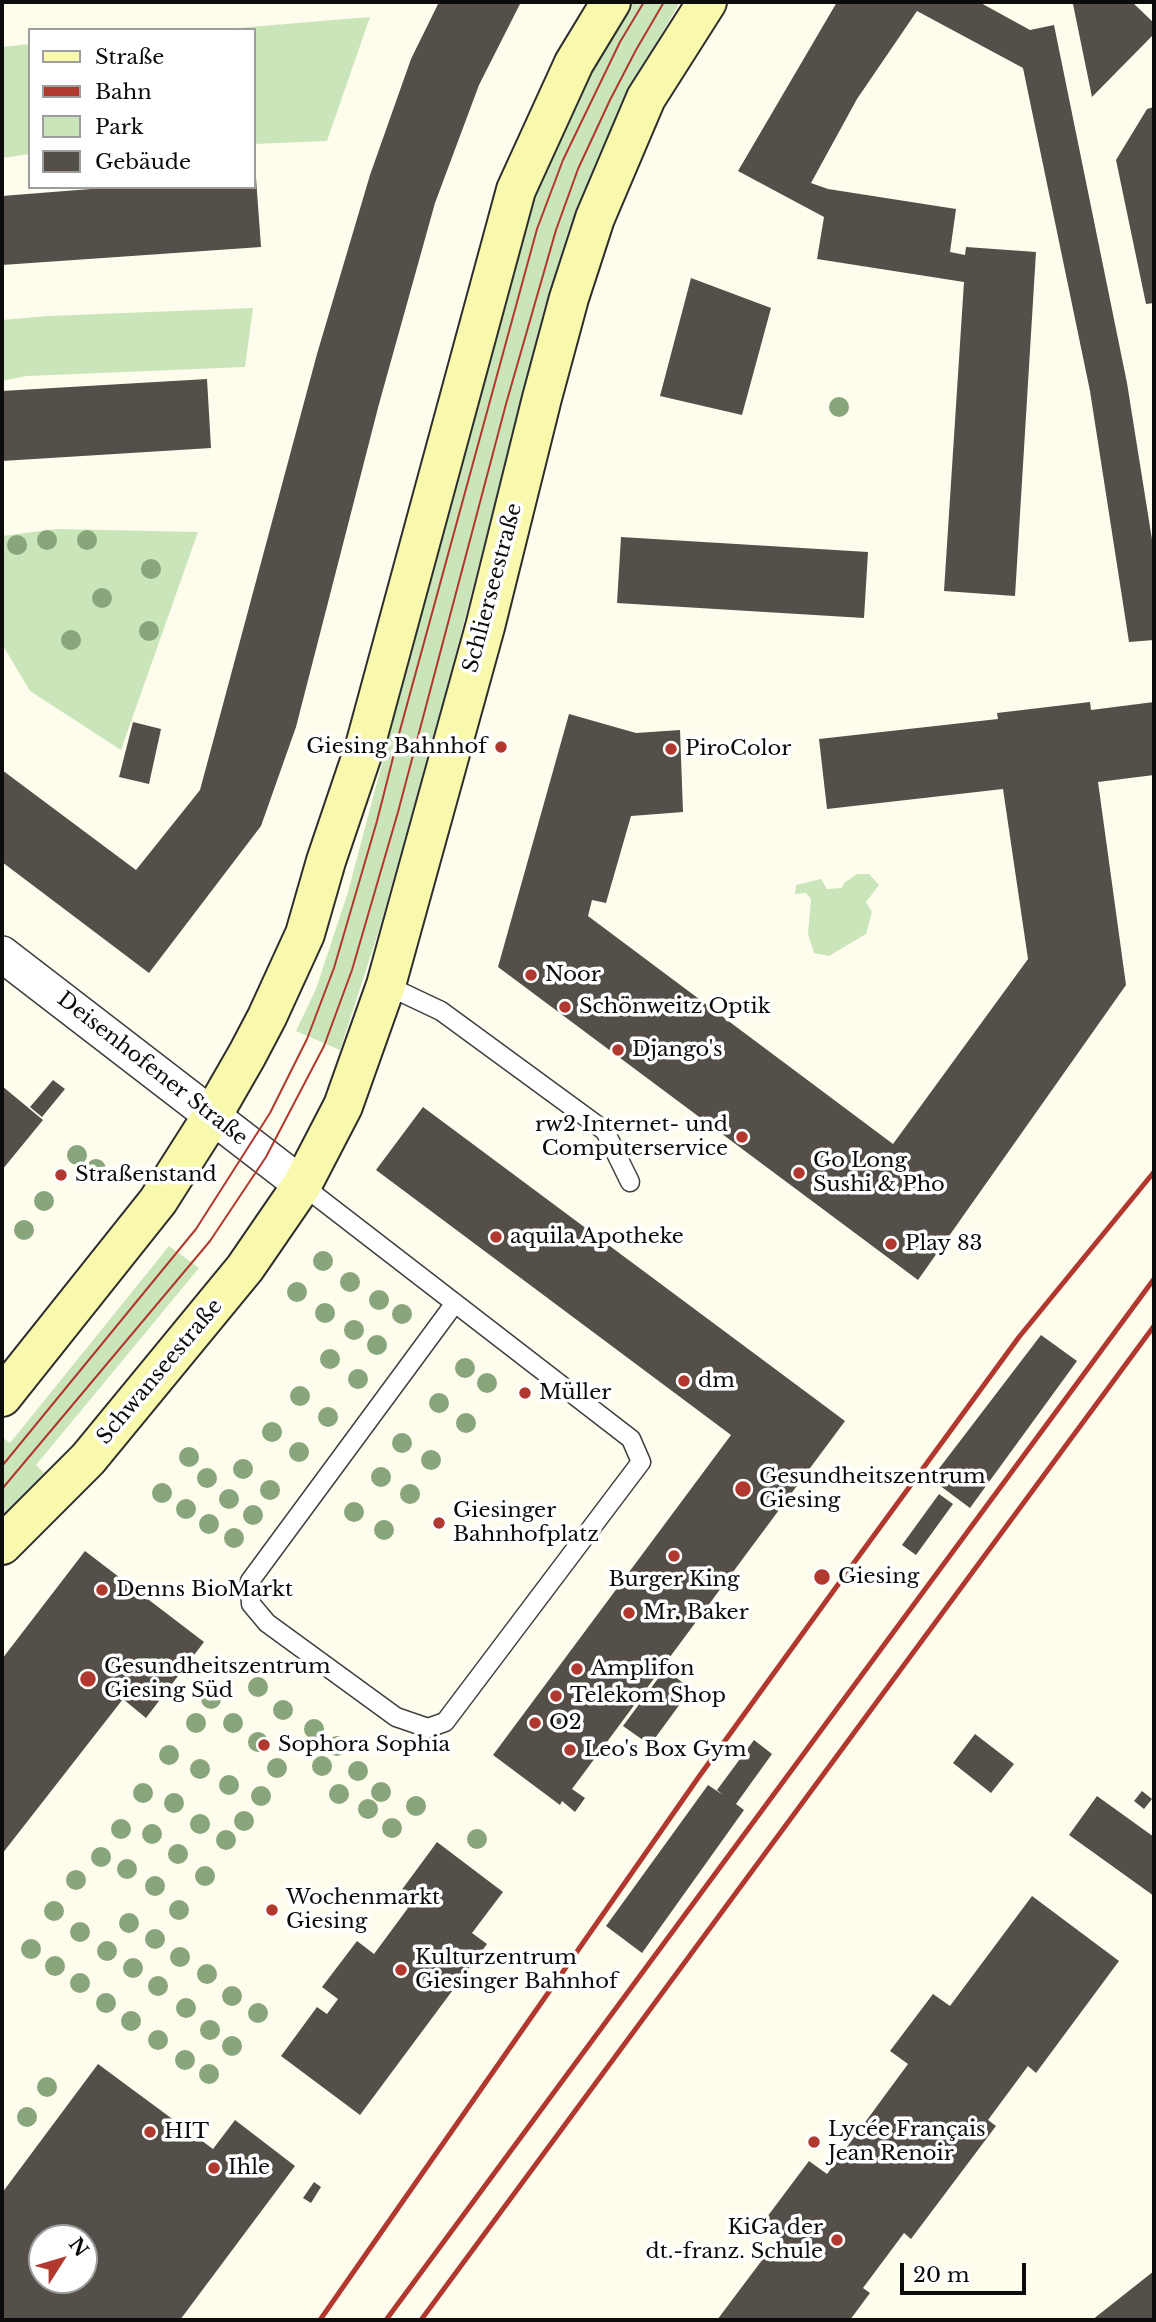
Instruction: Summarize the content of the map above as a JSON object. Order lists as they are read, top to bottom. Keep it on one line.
{"streets":{"main road":["Schlierseestraße","Schwanseestraße"],"street":["Deisenhofener Straße"]},"crossings":[["Schlierseestraße","Deisenhofener Straße"],["Schlierseestraße","Schwanseestraße"],["Deisenhofener Straße","Schwanseestraße"]],"places":["Giesing Bahnhof","PiroColor","Noor","Schönweitz Optik","Django's","rw2 Internet- und Computerservice","Go Long Sushi & Pho","Straßenstand","aquila Apotheke","Play 83","dm","Müller","Gesundheitszentrum Giesing","Giesinger Bahnhofplatz","Burger King","Giesing","Denns BioMarkt","Mr. Baker","Amplifon","Gesundheitszentrum Giesing Süd","Telekom Shop","O2","Sophora Sophia","Leo's Box Gym","Wochenmarkt Giesing","Kulturzentrum Giesinger Bahnhof","HIT","Lycée Français Jean Renoir","Ihle","KiGa der dt.-franz. Schule"],"legend":["Straße","Bahn","Park","Gebäude"],"scale_bar":"20 m","north":"top right"}
